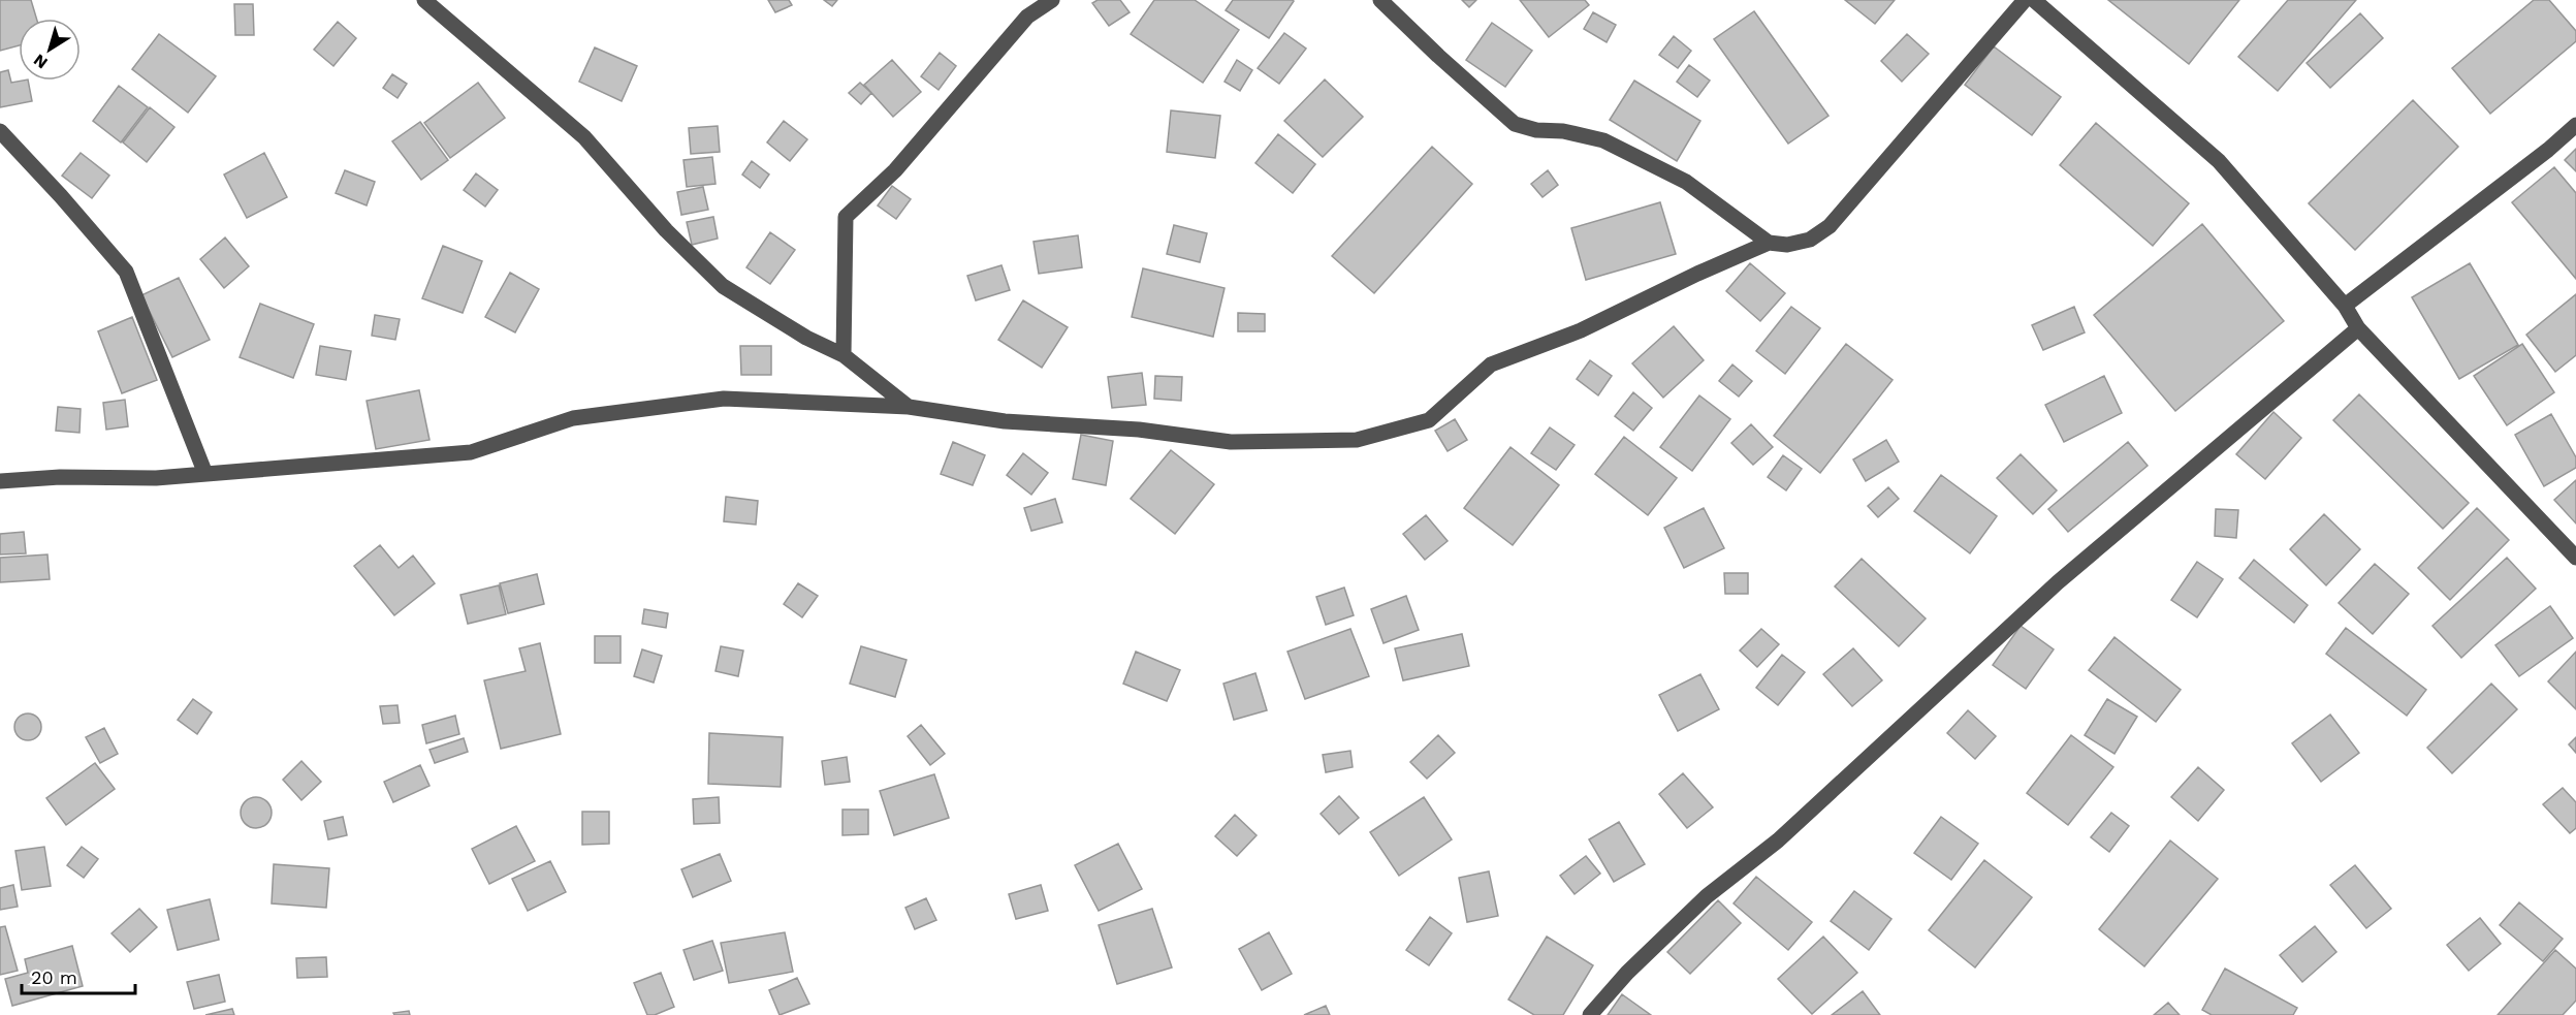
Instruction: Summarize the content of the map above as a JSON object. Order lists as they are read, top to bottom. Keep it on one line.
{"scale_bar":"20 m","north":"bottom left"}
